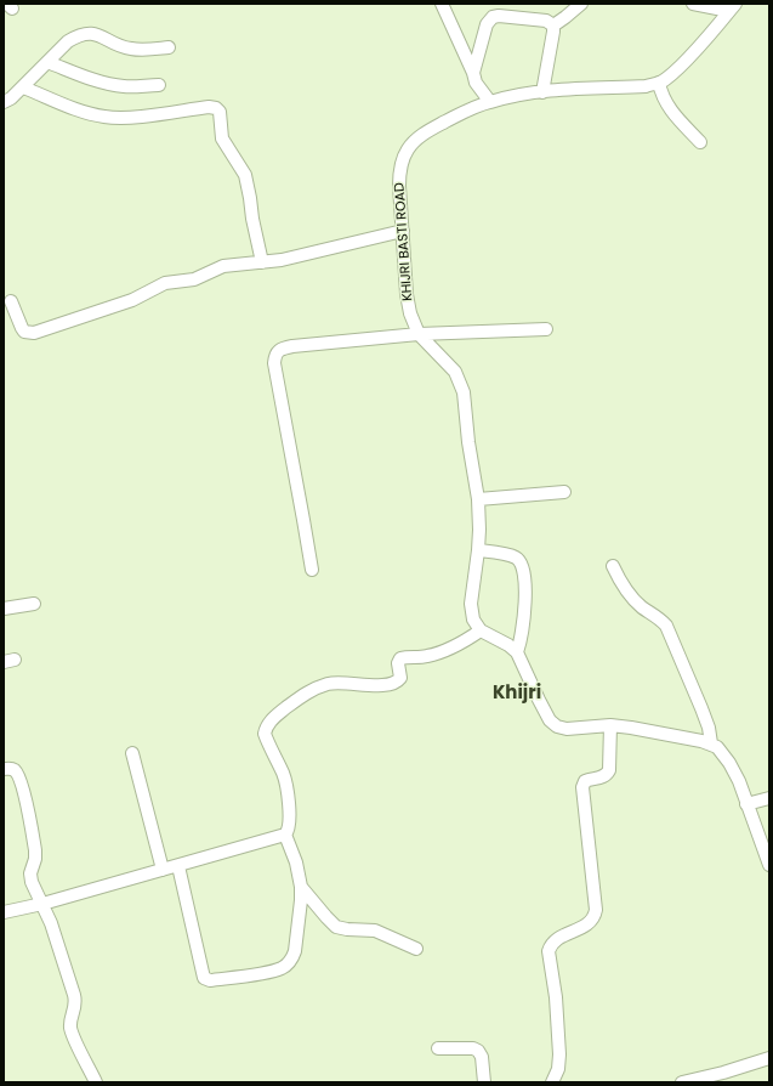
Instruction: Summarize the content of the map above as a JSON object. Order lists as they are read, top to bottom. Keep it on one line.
{"streets":{"street":["KHIJRI BASTI ROAD"]},"districts":["Khijri"]}
